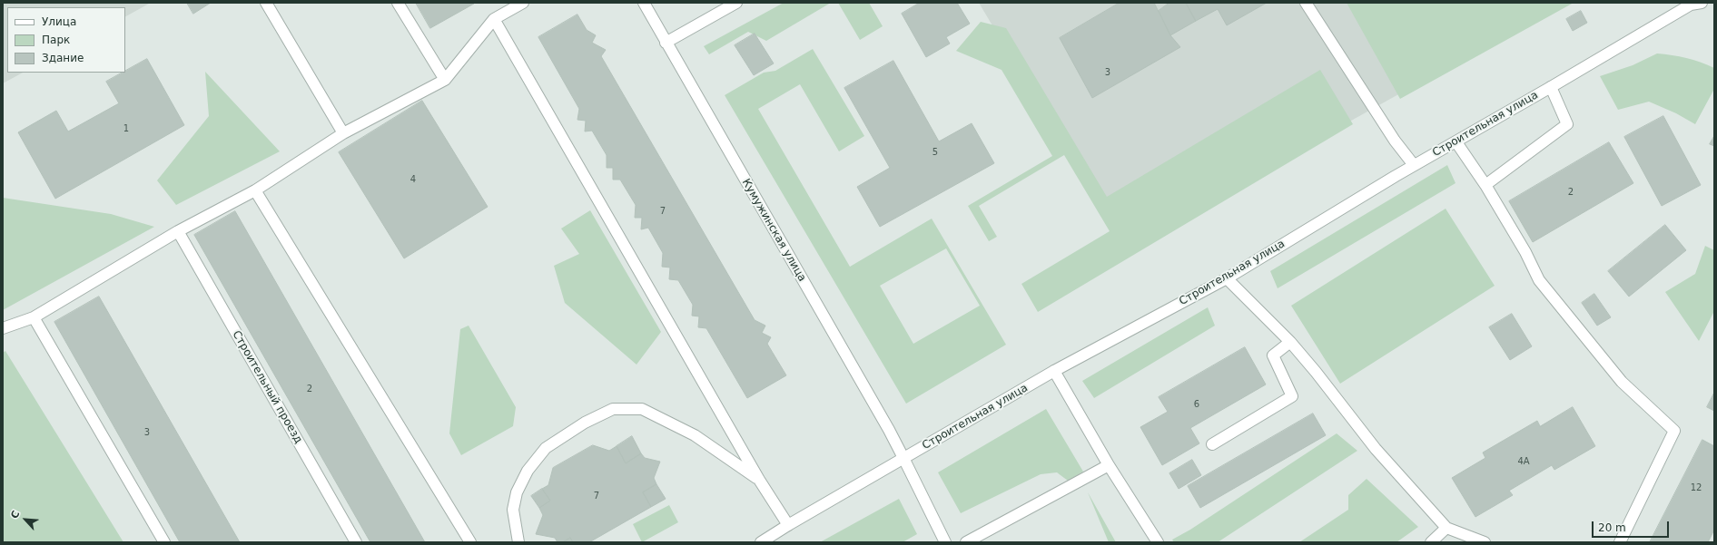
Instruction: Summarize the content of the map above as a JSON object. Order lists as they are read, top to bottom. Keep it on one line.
{"streets":{"street":["Строительная улица","Кумужинская улица","Строительный проезд"]},"crossings":[["Строительная улица","Кумужинская улица"]],"house_numbers":["3","1","5","4","2","7","2","6","3","4А","12","7"],"legend":["Улица","Парк","Здание"],"scale_bar":"20 m","north":"top left"}
